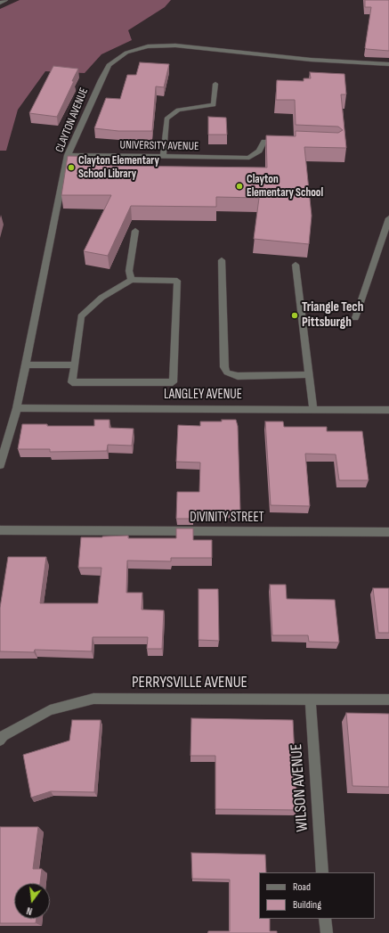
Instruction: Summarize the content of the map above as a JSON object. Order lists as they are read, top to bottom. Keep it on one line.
{"streets":{"street":["CLAYTON AVENUE","UNIVERSITY AVENUE","LANGLEY AVENUE","DIVINITY STREET","PERRYSVILLE AVENUE","WILSON AVENUE"]},"crossings":[["CLAYTON AVENUE","UNIVERSITY AVENUE"],["CLAYTON AVENUE","LANGLEY AVENUE"],["PERRYSVILLE AVENUE","WILSON AVENUE"]],"places":["Clayton Elementary School Library","Clayton Elementary School","Triangle Tech Pittsburgh"],"legend":["Road","Building"],"north":"bottom"}
